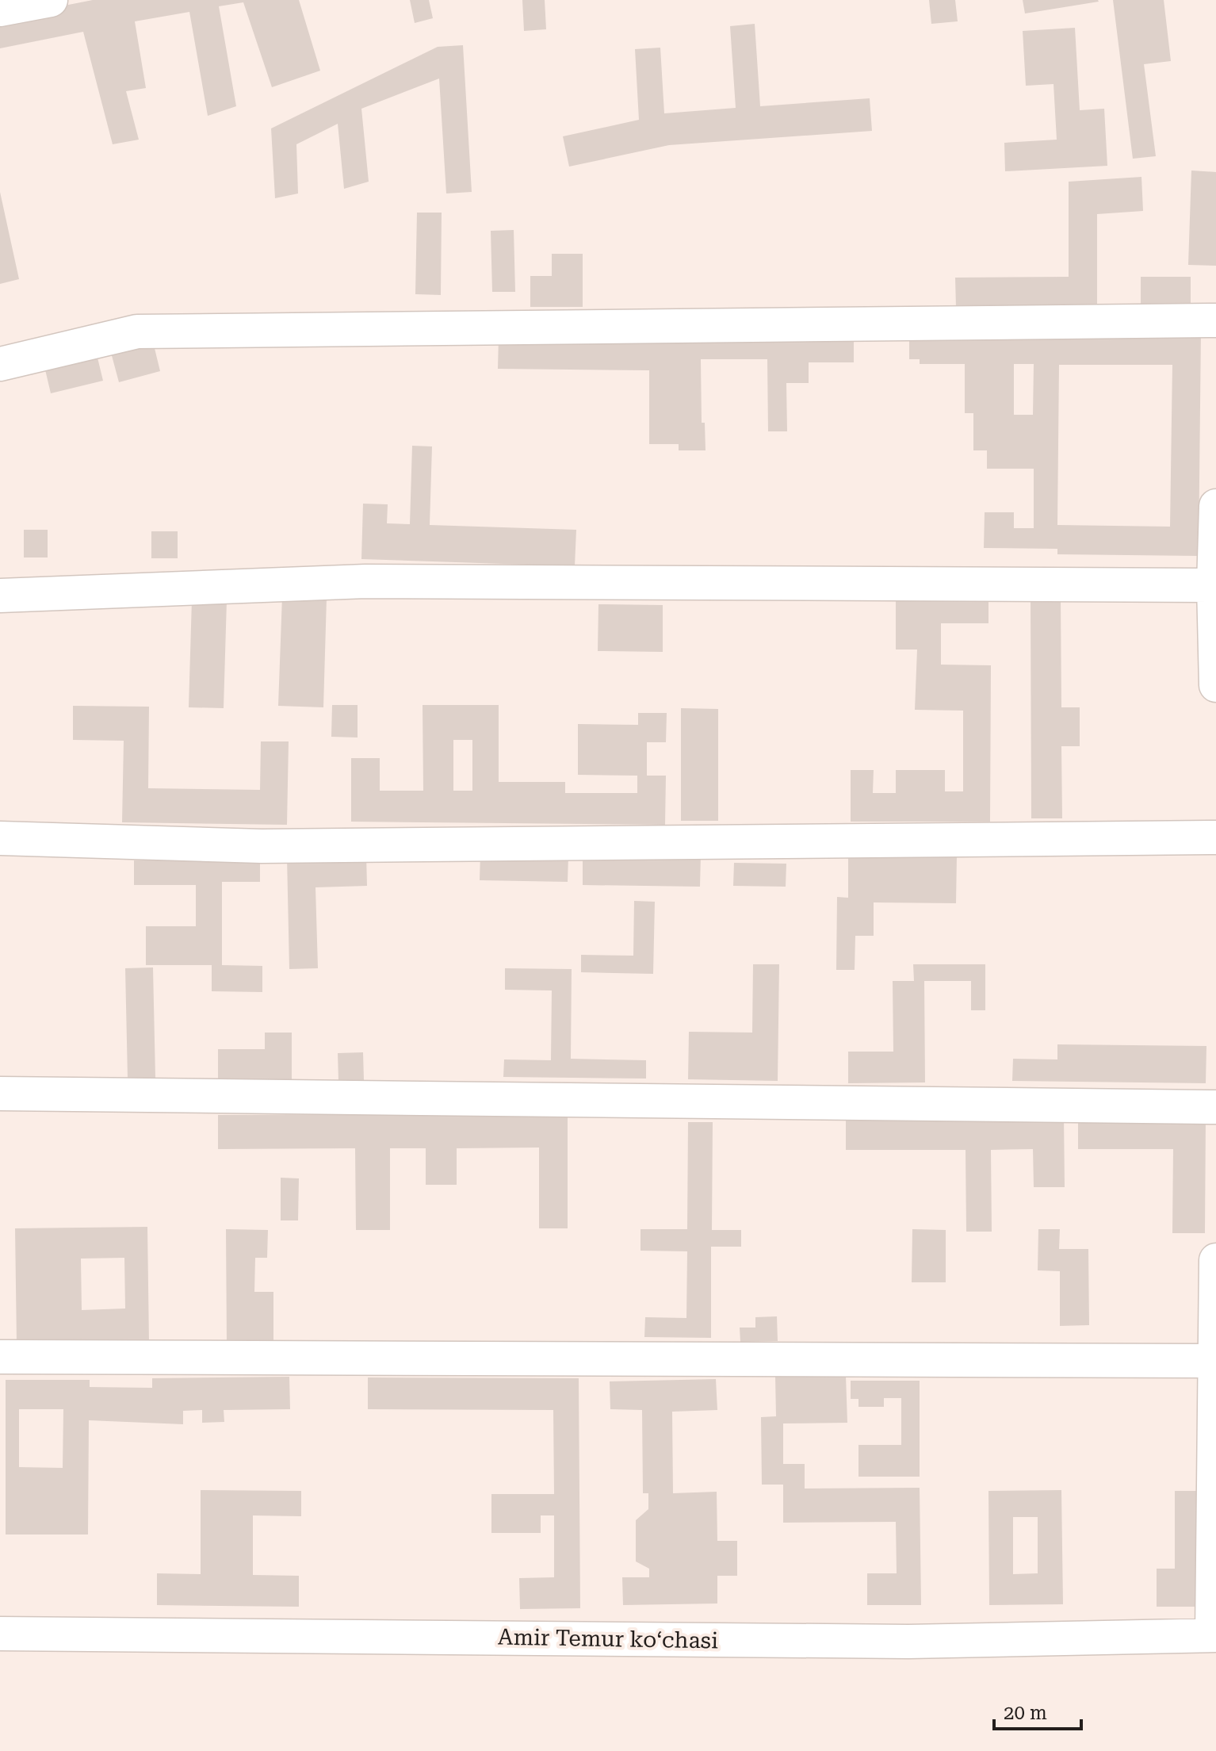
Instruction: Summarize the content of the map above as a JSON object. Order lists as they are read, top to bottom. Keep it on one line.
{"streets":{"street":["Amir Temur koʻchasi"]},"scale_bar":"20 m"}
